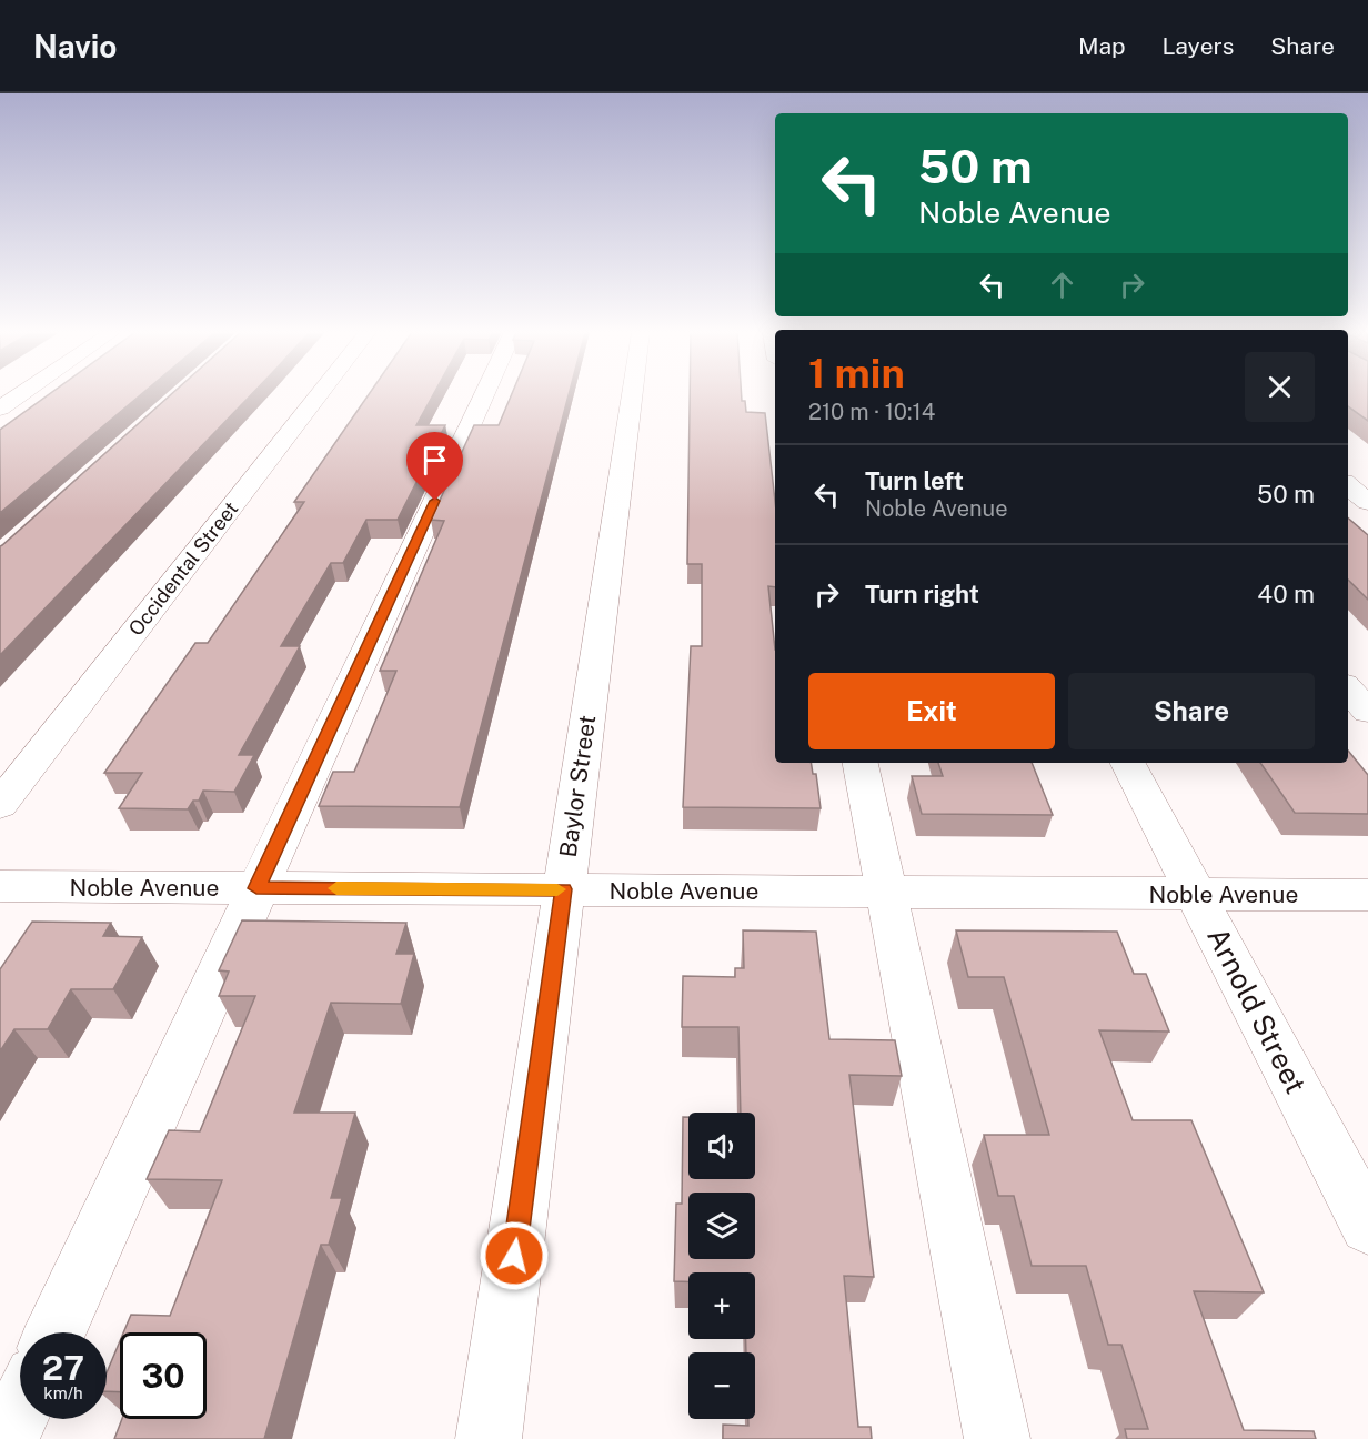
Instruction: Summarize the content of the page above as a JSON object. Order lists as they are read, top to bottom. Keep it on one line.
{"streets":{"street":["Occidental Street","Baylor Street","Noble Avenue","Arnold Street"]},"crossings":[["Baylor Street","Noble Avenue"],["Noble Avenue","Arnold Street"]],"page":{"header":"Navio","nav":["Map","Layers","Share"],"turn":["50 m","Noble Avenue"],"heading":["1 min","210 m · 10:14"],"list":[{"name":"Turn left","note":"Noble Avenue","value":"50 m"},{"name":"Turn right","value":"40 m"}],"buttons":["Exit","Share"],"map_buttons":["+","−"],"speed":"27 km/h","limit":"30"}}
